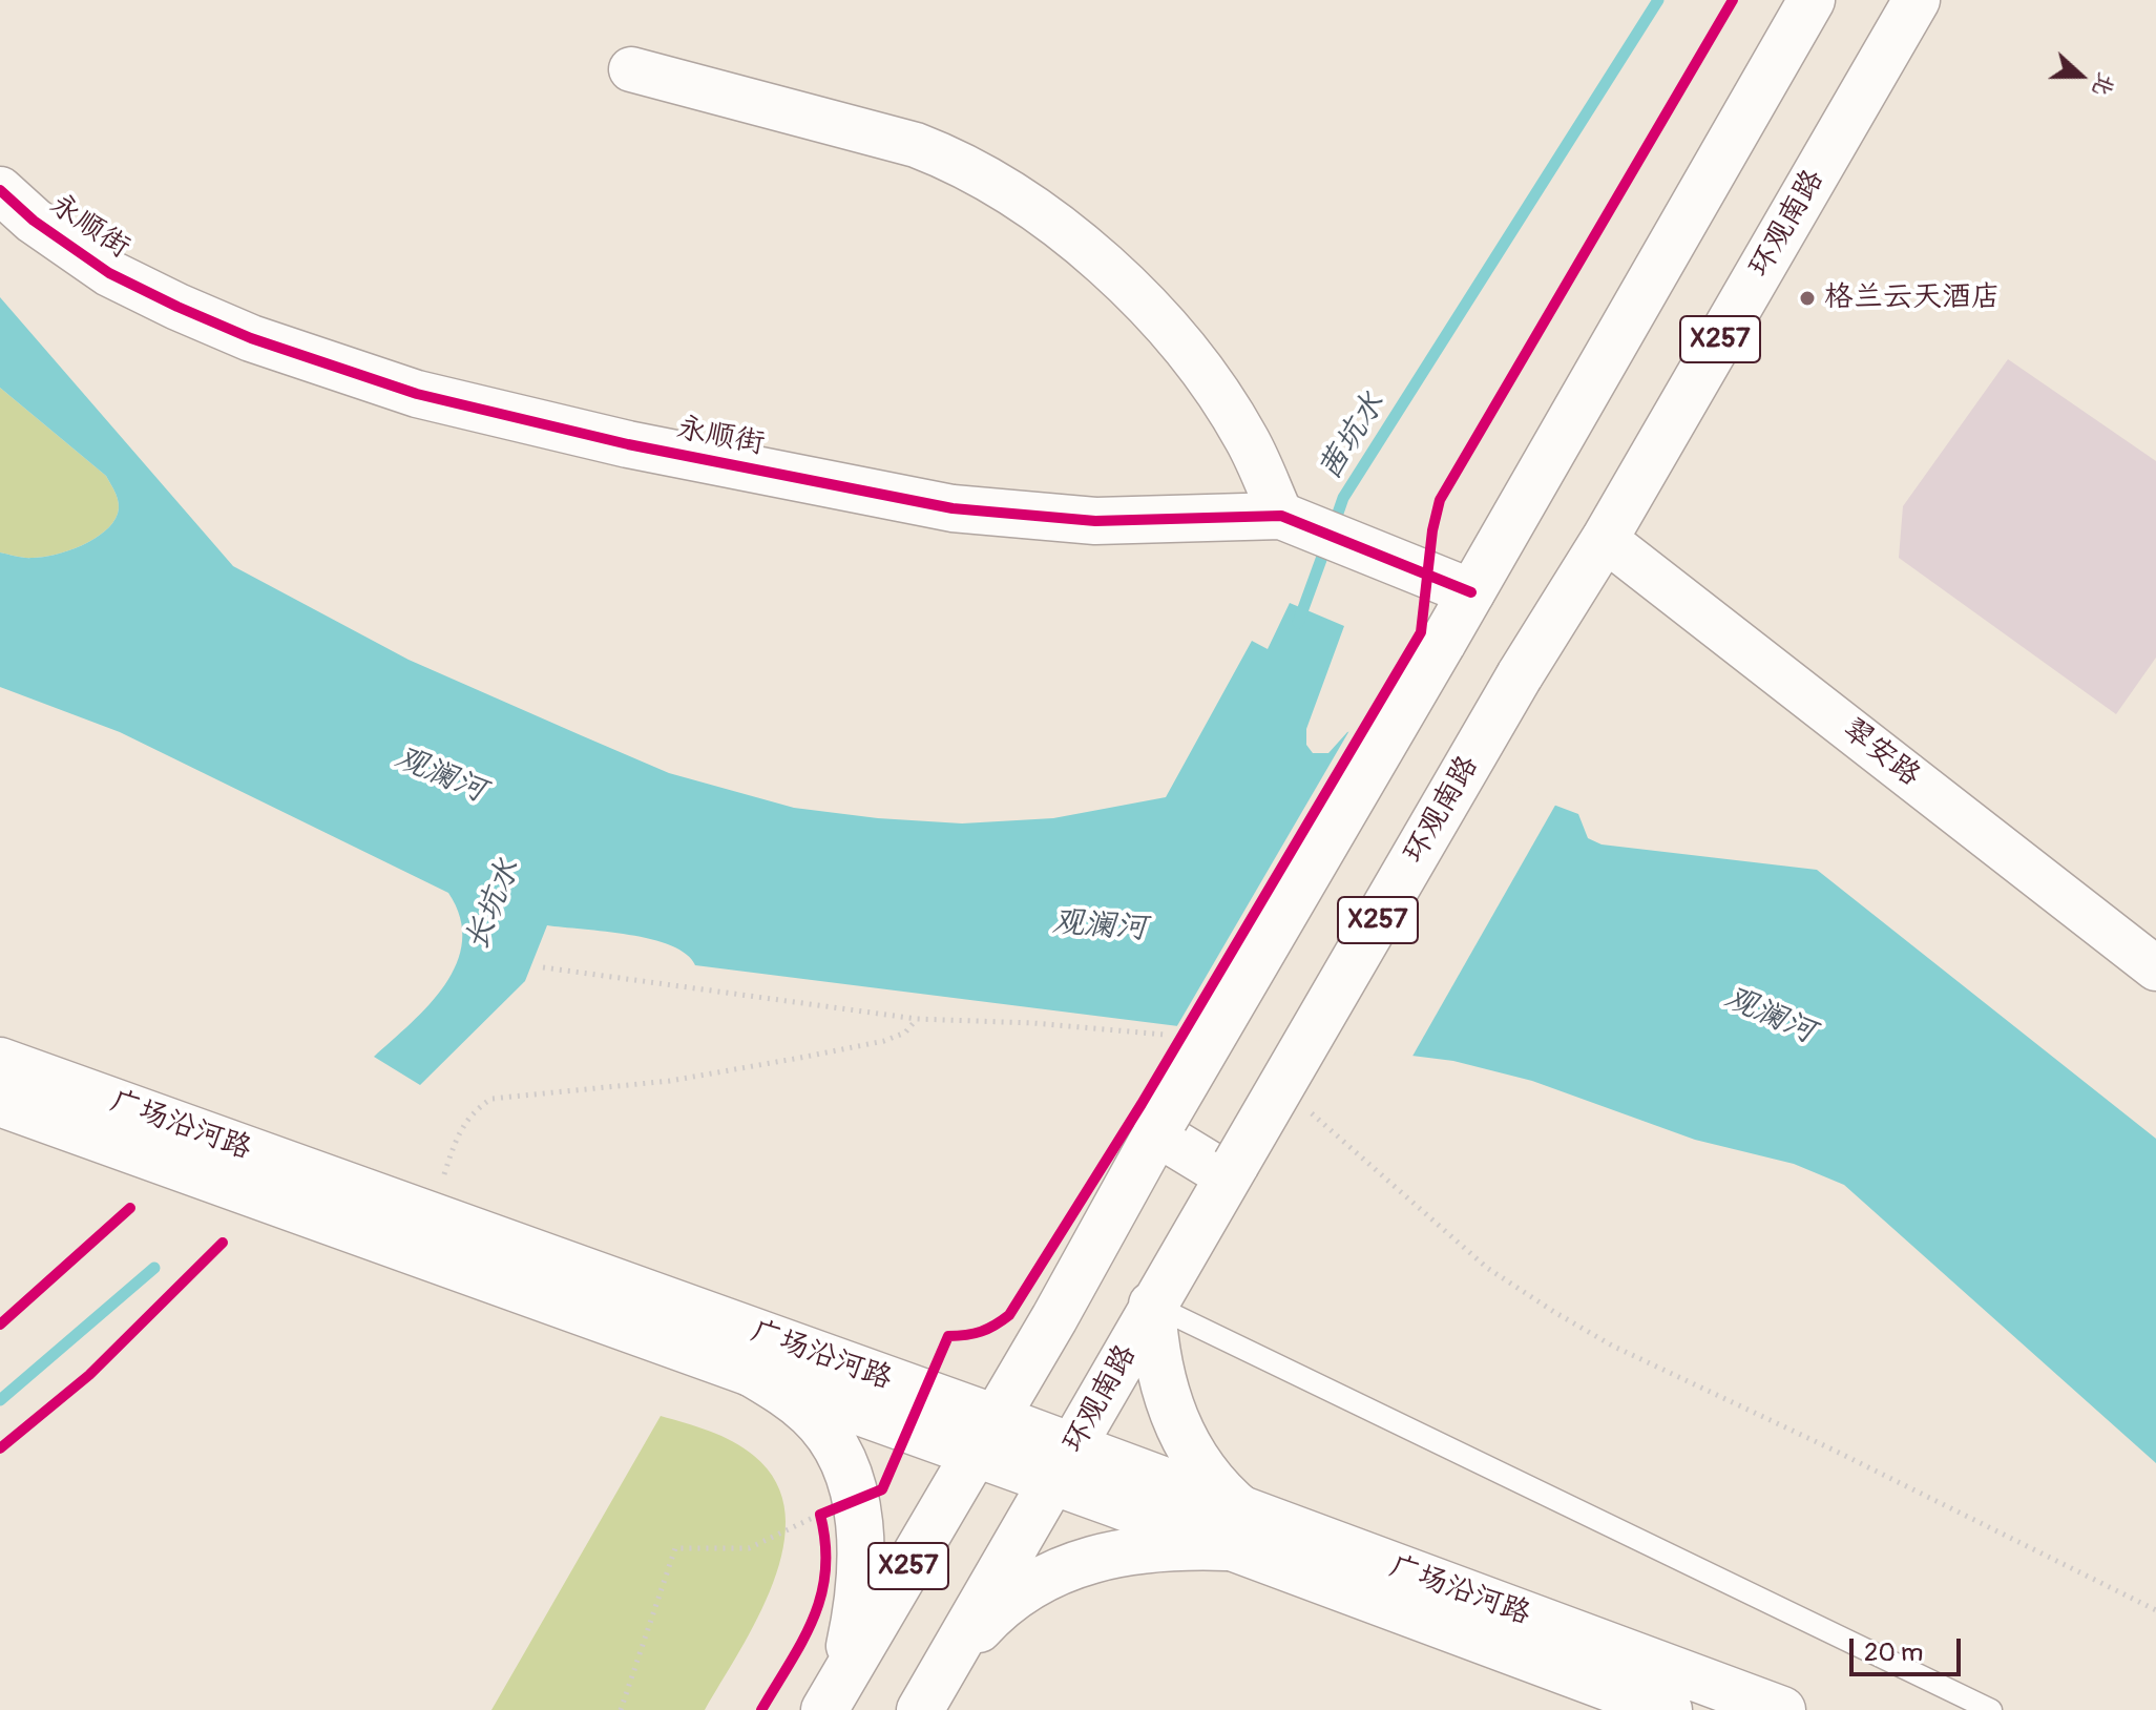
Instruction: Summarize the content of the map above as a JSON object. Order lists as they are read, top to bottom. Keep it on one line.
{"streets":{"street":["环观南路","永顺街","X257","翠安路","广场沿河路"]},"crossings":[["环观南路","翠安路"],["环观南路","广场沿河路"],["永顺街","X257"],["X257","广场沿河路"]],"water":["茜坑水","观澜河","长坑水"],"places":["格兰云天酒店"],"scale_bar":"20 m","north":"right"}
